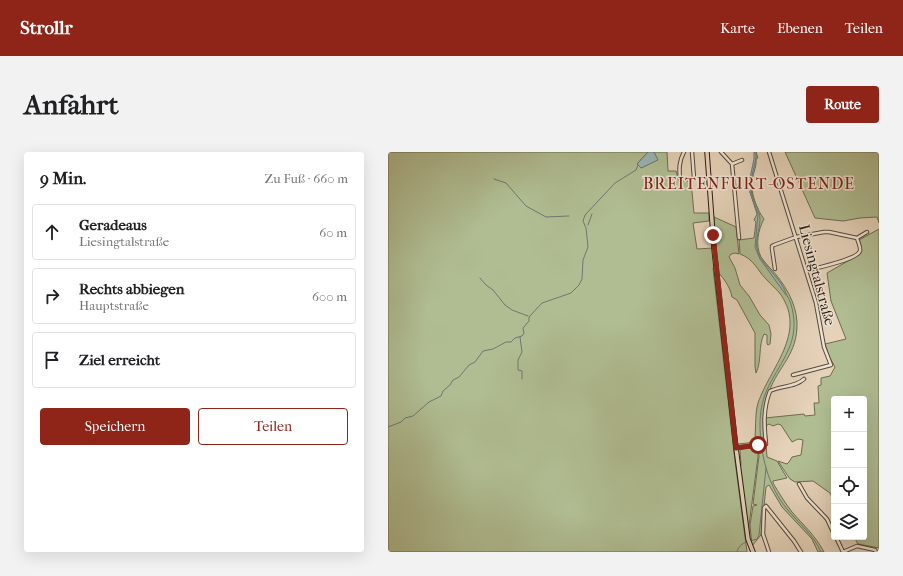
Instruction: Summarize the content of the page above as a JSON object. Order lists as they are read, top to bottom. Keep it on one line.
{"streets":{"street":["Liesingtalstraße"]},"districts":["BREITENFURT-OSTENDE"],"page":{"header":"Strollr","nav":["Karte","Ebenen","Teilen"],"buttons":["Route",["Speichern","Teilen"]],"title":"Anfahrt","heading":["9 Min.","Zu Fuß · 660 m"],"list":[["Geradeaus","Liesingtalstraße","60 m"],["Rechts abbiegen","Hauptstraße","600 m"],"Ziel erreicht"],"map_buttons":["+","−"]}}
